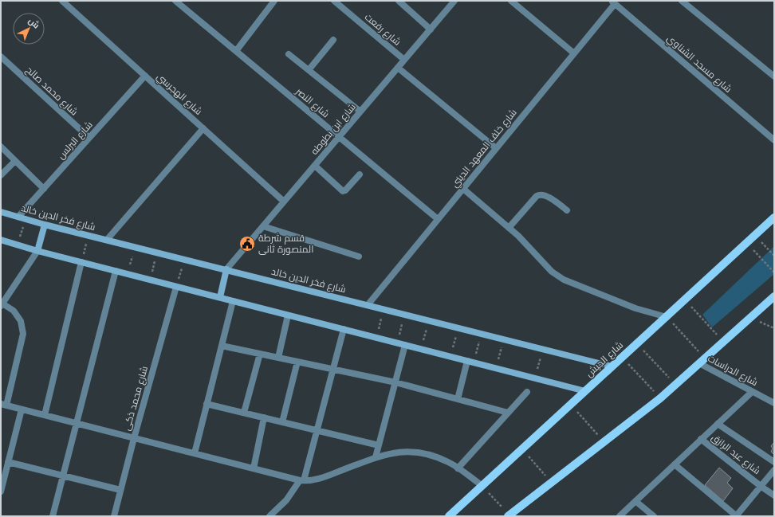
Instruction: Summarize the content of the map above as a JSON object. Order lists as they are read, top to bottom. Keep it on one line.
{"streets":{"main road":["شارع فخر الدين خالد","شارع الجيش"],"street":["شارع رفعت","شارع مسجد الشناوي","شارع محمد صالح","شارع الهجرسي","شارع النصر","شارع ابن بطوطه","شارع البرلس","شارع خلف المعهد الديني","شارع الدراسات","شارع محمد ذكى","شارع عبد الرازق"]},"crossings":[["شارع رفعت","شارع ابن بطوطه"],["شارع مسجد الشناوي","شارع خلف المعهد الديني"],["شارع محمد صالح","شارع البرلس"],["شارع الهجرسي","شارع ابن بطوطه"],["شارع الهجرسي","شارع البرلس"],["شارع النصر","شارع ابن بطوطه"],["شارع النصر","شارع خلف المعهد الديني"],["شارع ابن بطوطه","شارع فخر الدين خالد"],["شارع البرلس","شارع فخر الدين خالد"],["شارع خلف المعهد الديني","شارع فخر الدين خالد"],["شارع فخر الدين خالد","شارع الجيش"]],"places":{"public building":["قسم شرطة المنصورة ثانى"]},"north":"top right"}
